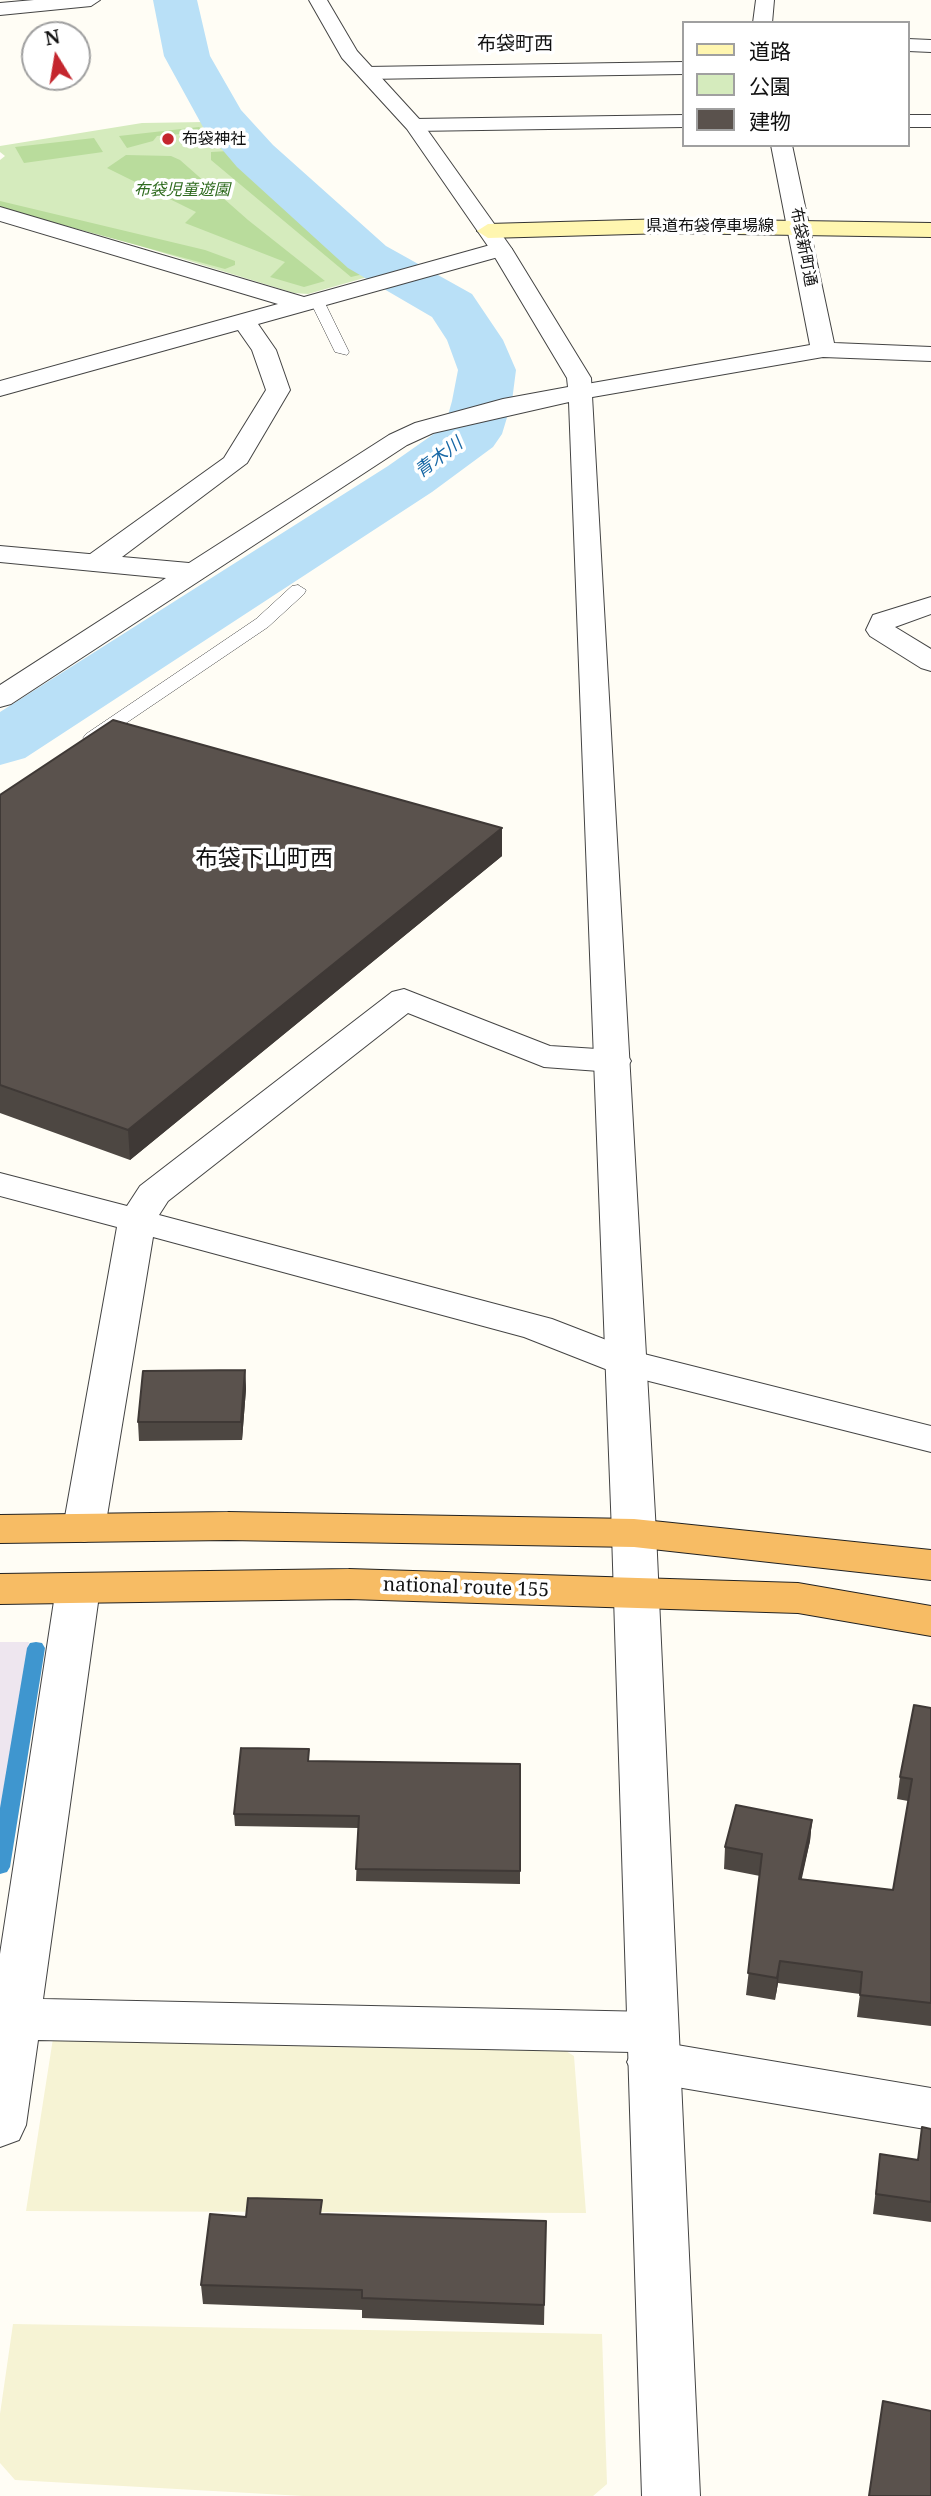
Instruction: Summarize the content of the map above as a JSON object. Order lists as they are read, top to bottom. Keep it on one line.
{"streets":{"highway":["national route 155"],"main road":["県道布袋停車場線"],"street":["布袋新町通"]},"crossings":[["県道布袋停車場線","布袋新町通"]],"districts":["布袋町西","布袋下山町西"],"water":["青木川"],"parks":["布袋児童遊園"],"places":["布袋神社"],"legend":["道路","公園","建物"],"north":"top"}
